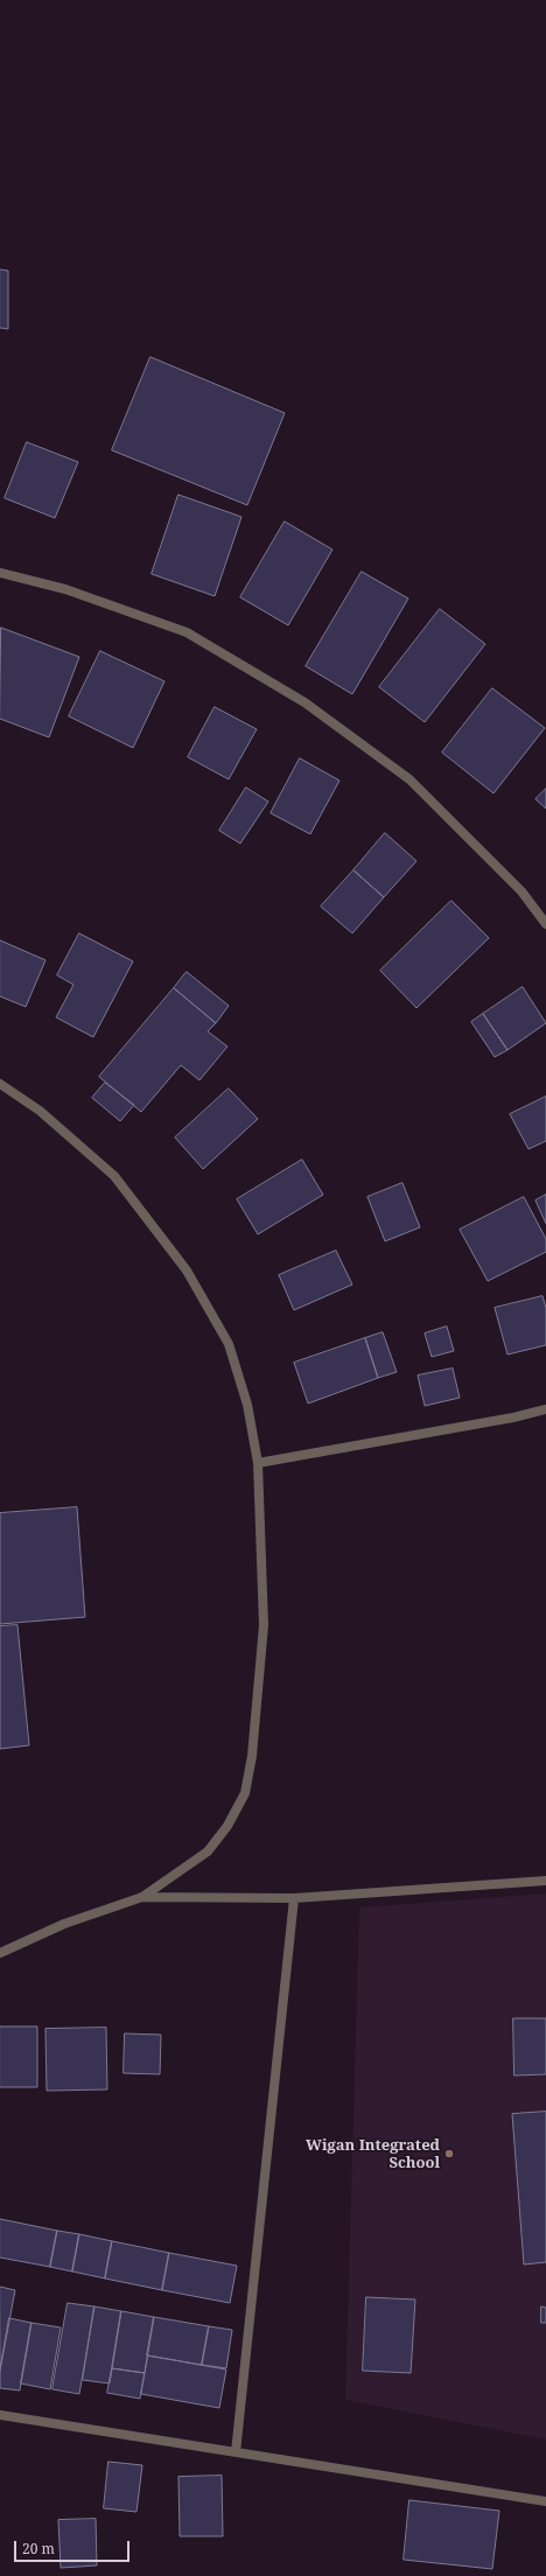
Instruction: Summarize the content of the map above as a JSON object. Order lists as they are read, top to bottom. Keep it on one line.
{"places":["Wigan Integrated School"],"scale_bar":"20 m"}
